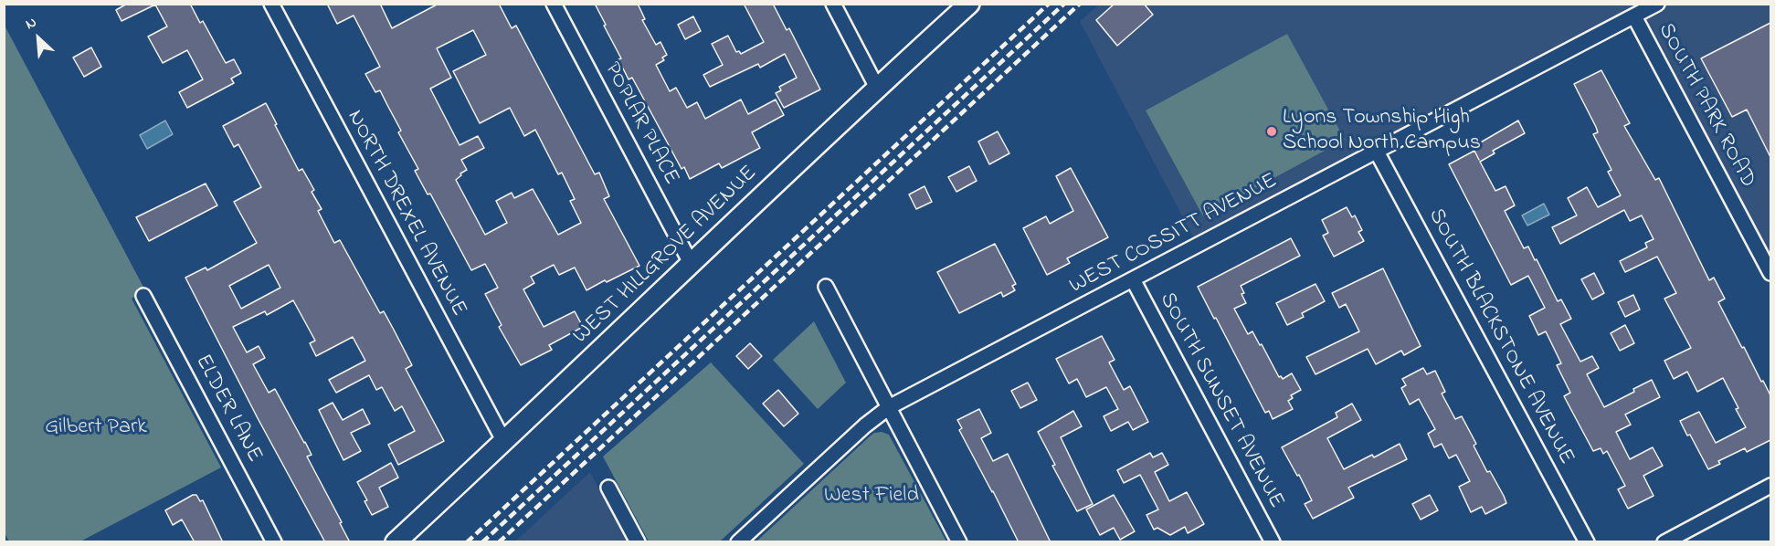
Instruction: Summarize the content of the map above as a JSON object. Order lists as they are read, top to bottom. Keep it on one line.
{"streets":{"street":["SOUTH PARK ROAD","POPLAR PLACE","NORTH DREXEL AVENUE","WEST COSSITT AVENUE","WEST HILLGROVE AVENUE","SOUTH BLACKSTONE AVENUE","SOUTH SUNSET AVENUE","ELDER LANE"]},"crossings":[["SOUTH PARK ROAD","WEST COSSITT AVENUE"],["POPLAR PLACE","WEST HILLGROVE AVENUE"],["NORTH DREXEL AVENUE","WEST HILLGROVE AVENUE"],["WEST COSSITT AVENUE","SOUTH BLACKSTONE AVENUE"],["WEST COSSITT AVENUE","SOUTH SUNSET AVENUE"]],"parks":["Gilbert Park","West Field"],"places":["Lyons Township High School North Campus"],"north":"top left"}
